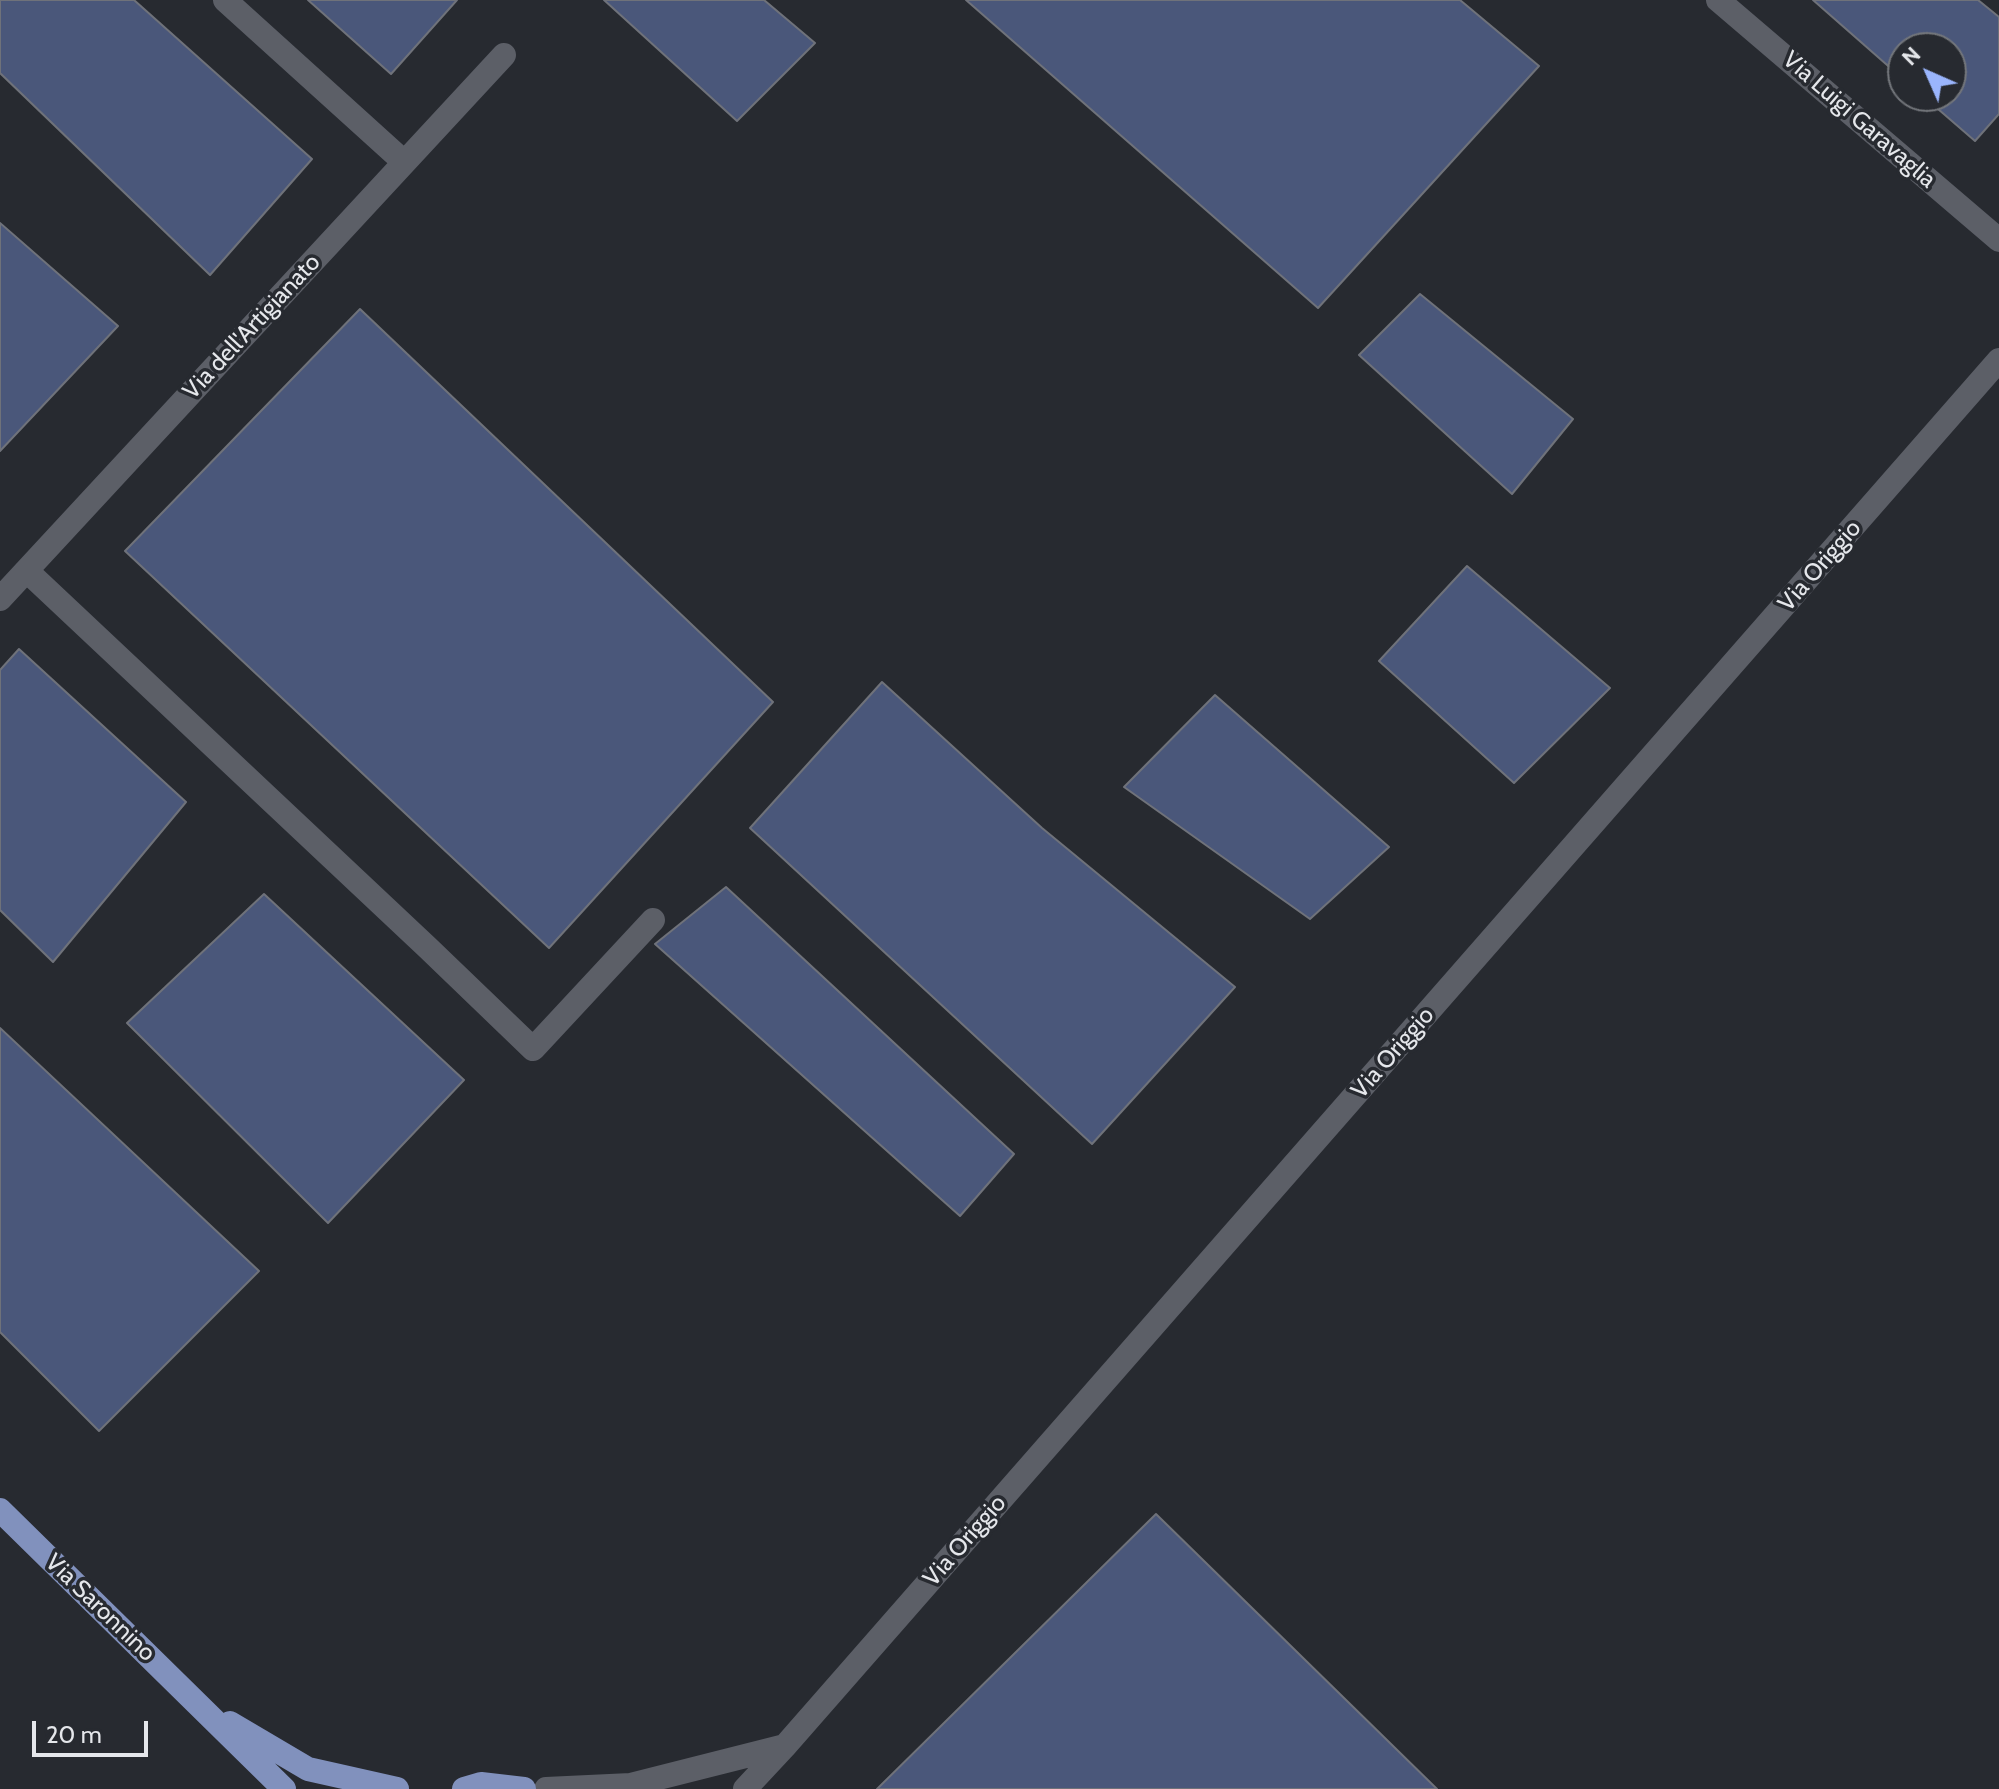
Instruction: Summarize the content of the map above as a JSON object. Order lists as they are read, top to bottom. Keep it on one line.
{"streets":{"main road":["Via Saronnino"],"street":["Via Luigi Garavaglia","Via dell'Artigianato","Via Origgio"]},"scale_bar":"20 m","north":"top left"}
